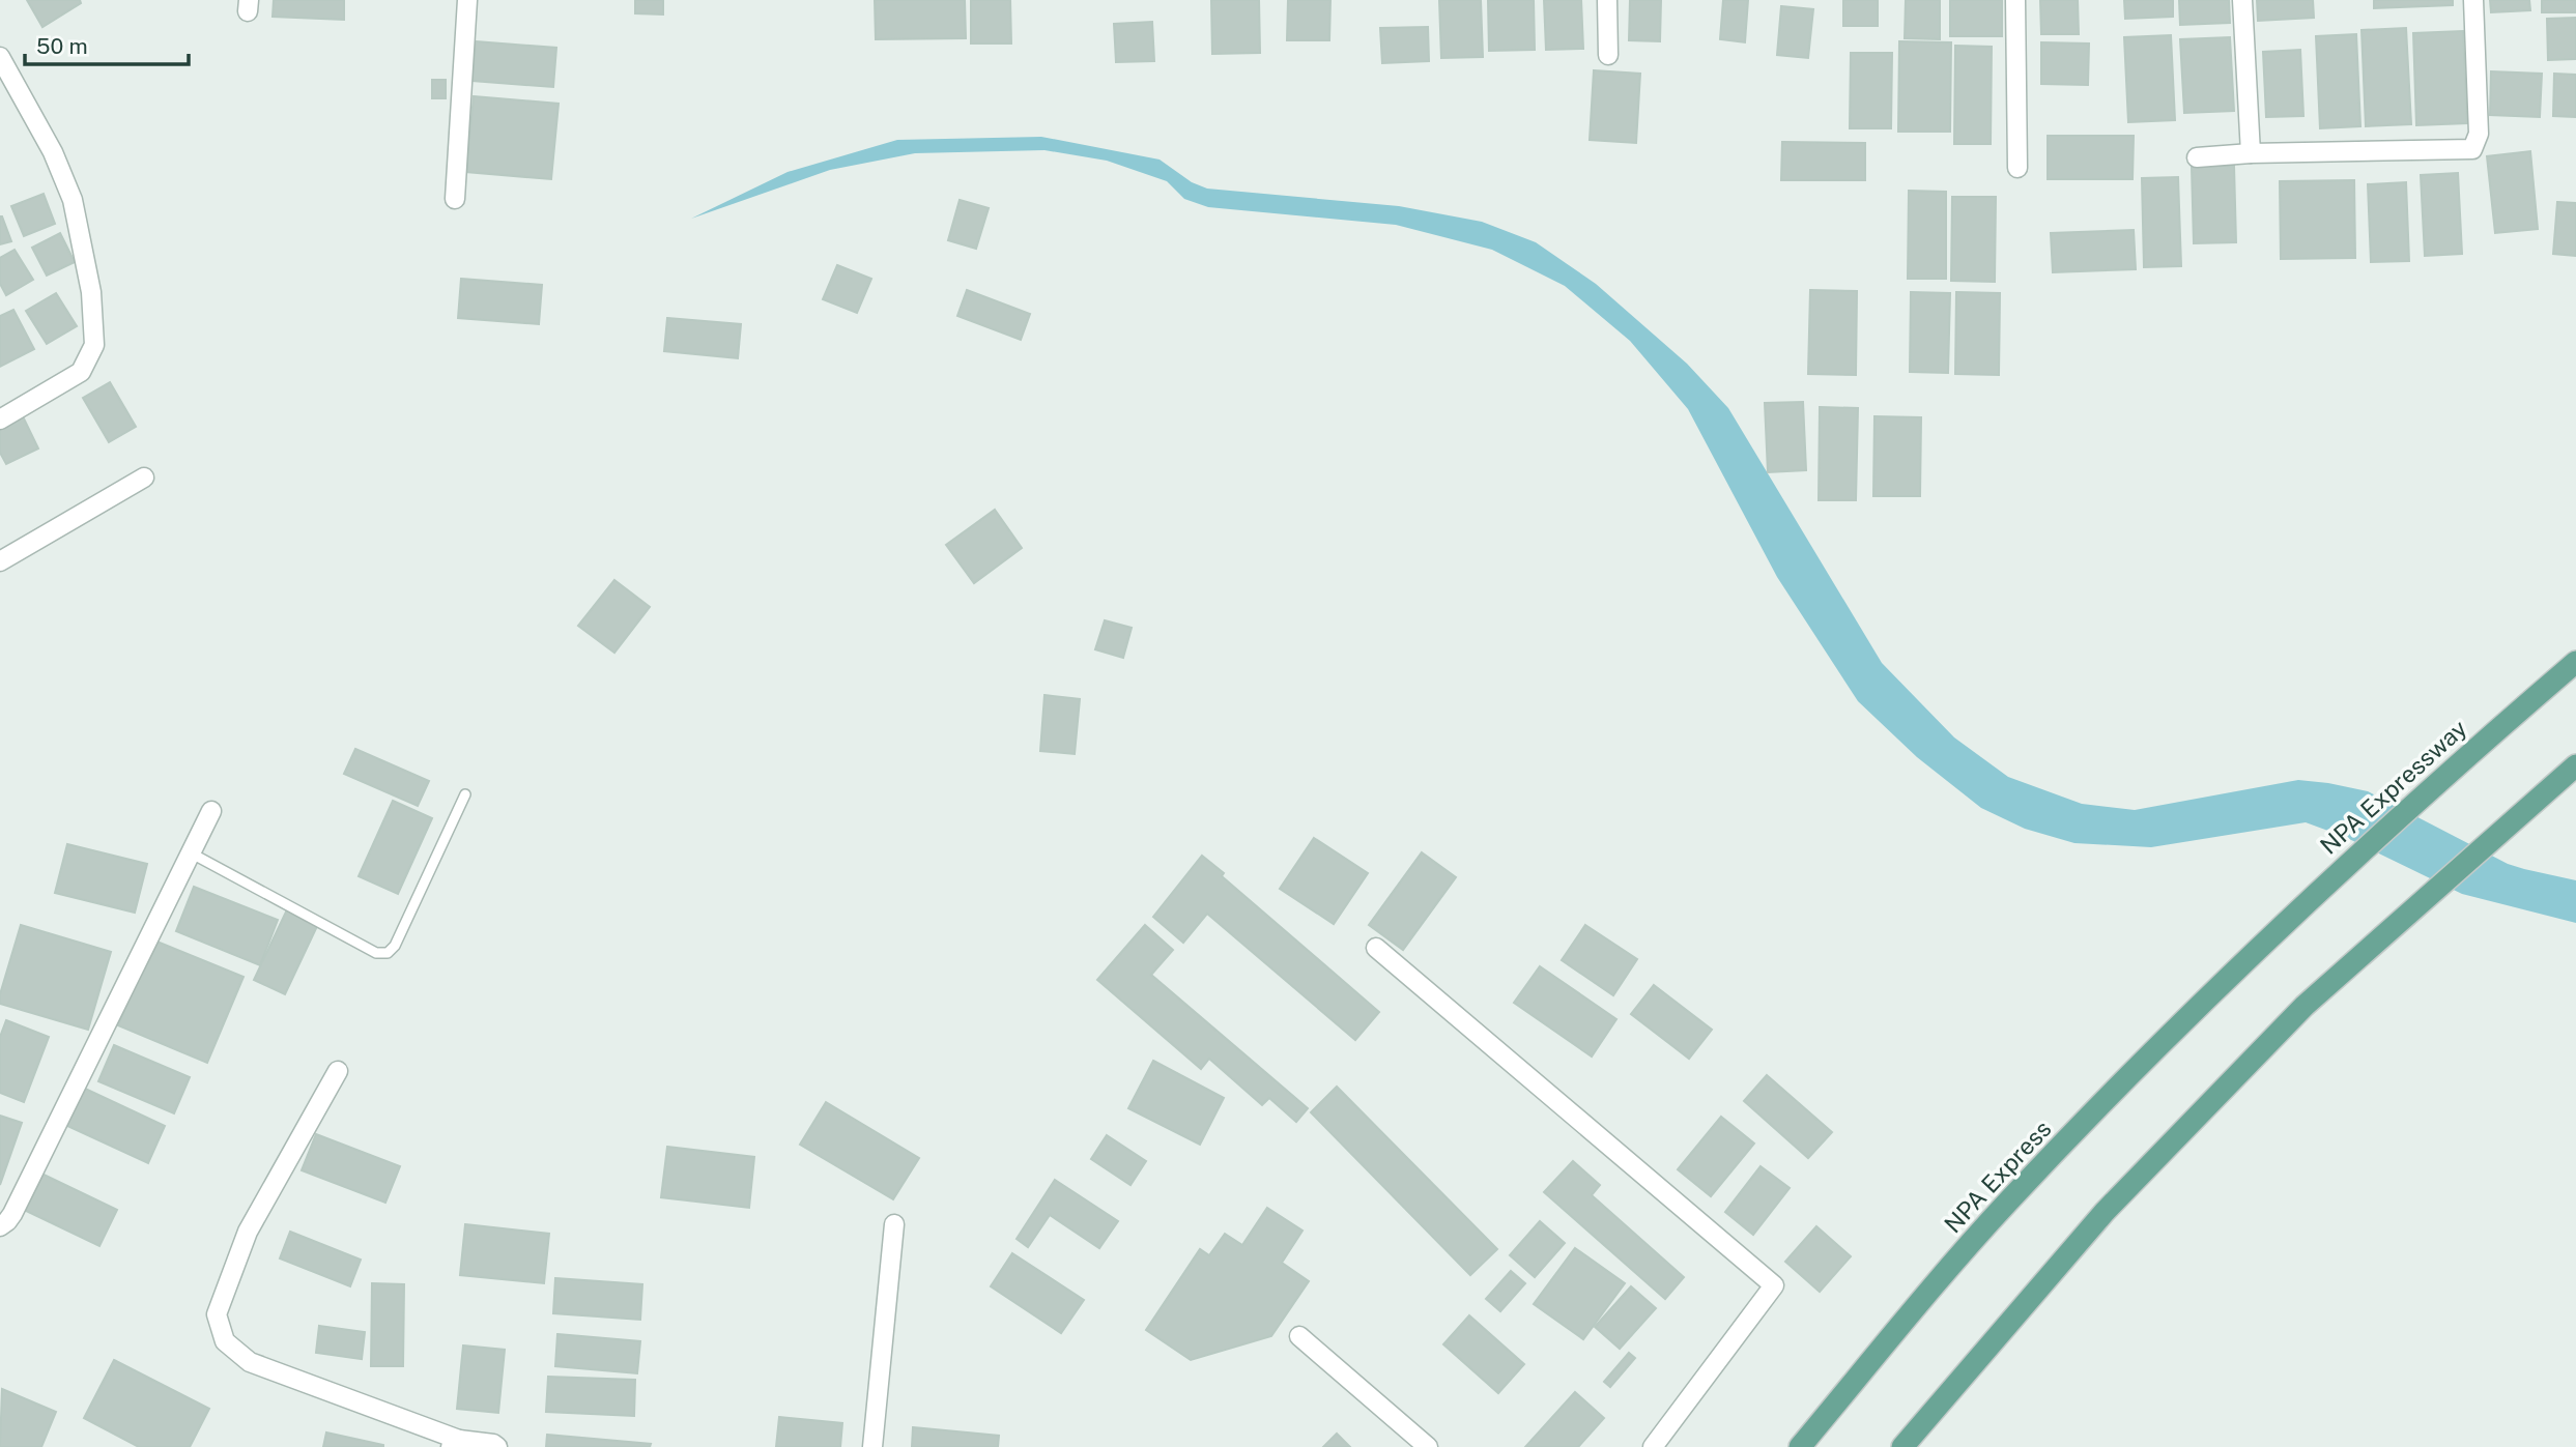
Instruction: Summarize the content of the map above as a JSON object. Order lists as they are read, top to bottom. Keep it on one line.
{"streets":{"main road":["NPA Expressway","NPA Express"]},"crossings":[["NPA Expressway","NPA Express"]],"scale_bar":"50 m"}
